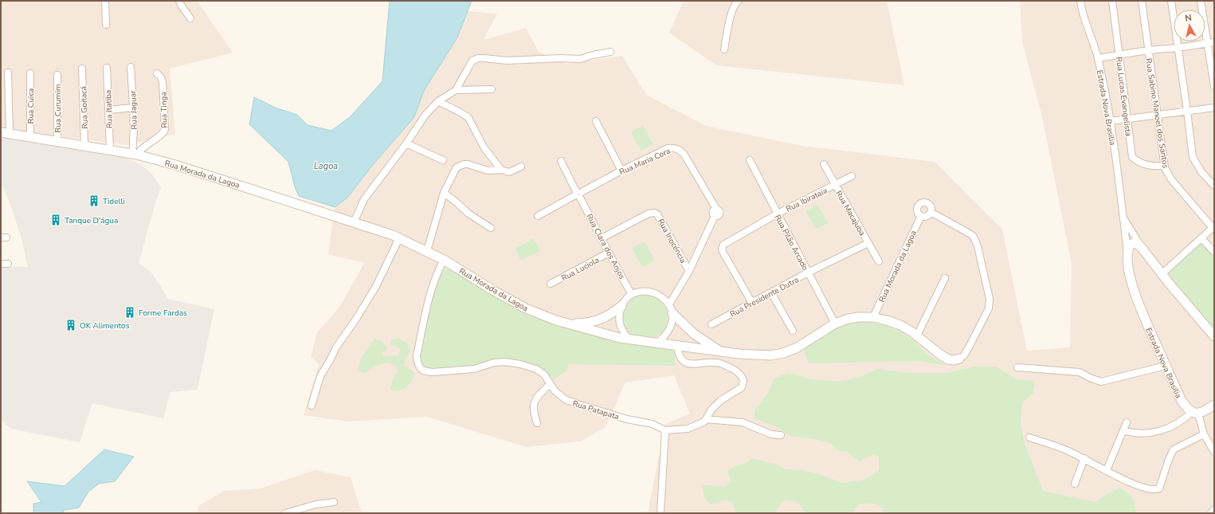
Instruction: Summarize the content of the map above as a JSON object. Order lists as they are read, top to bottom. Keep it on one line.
{"streets":{"street":["Rua Lucas Evangelista","Rua Cuica","Rua Goitacá","Estrada Nova Brasilia","Rua Curumim","Rua Itatiba","Rua Jaguar","Rua Tinga","Rua Sabino Manoel dos Santos","Rua Maria Cora","Rua Morada da Lagoa","Rua Ibirataia","Rua Macajuba","Rua Inocéncia","Rua Pilão Arcado","Rua Clara dos Anjos","Rua Luciola","Rua Presidente Dutra","Rua Patapata"]},"crossings":[["Rua Lucas Evangelista","Rua Sabino Manoel dos Santos"],["Rua Cuica","Rua Morada da Lagoa"],["Rua Goitacá","Rua Morada da Lagoa"],["Rua Curumim","Rua Morada da Lagoa"],["Rua Itatiba","Rua Morada da Lagoa"],["Rua Jaguar","Rua Tinga"],["Rua Jaguar","Rua Morada da Lagoa"],["Rua Tinga","Rua Morada da Lagoa"],["Rua Maria Cora","Rua Inocéncia"],["Rua Maria Cora","Rua Clara dos Anjos"],["Rua Morada da Lagoa","Rua Pilão Arcado"],["Rua Morada da Lagoa","Rua Clara dos Anjos"],["Rua Morada da Lagoa","Rua Patapata"],["Rua Ibirataia","Rua Macajuba"],["Rua Ibirataia","Rua Pilão Arcado"],["Rua Ibirataia","Rua Presidente Dutra"],["Rua Macajuba","Rua Presidente Dutra"],["Rua Inocéncia","Rua Clara dos Anjos"],["Rua Pilão Arcado","Rua Presidente Dutra"],["Rua Clara dos Anjos","Rua Luciola"]],"water":["Lagoa"],"places":{"building":["Tidelli","Tanque D'água","Forme Fardas","OK Alimentos"]},"north":"top"}
